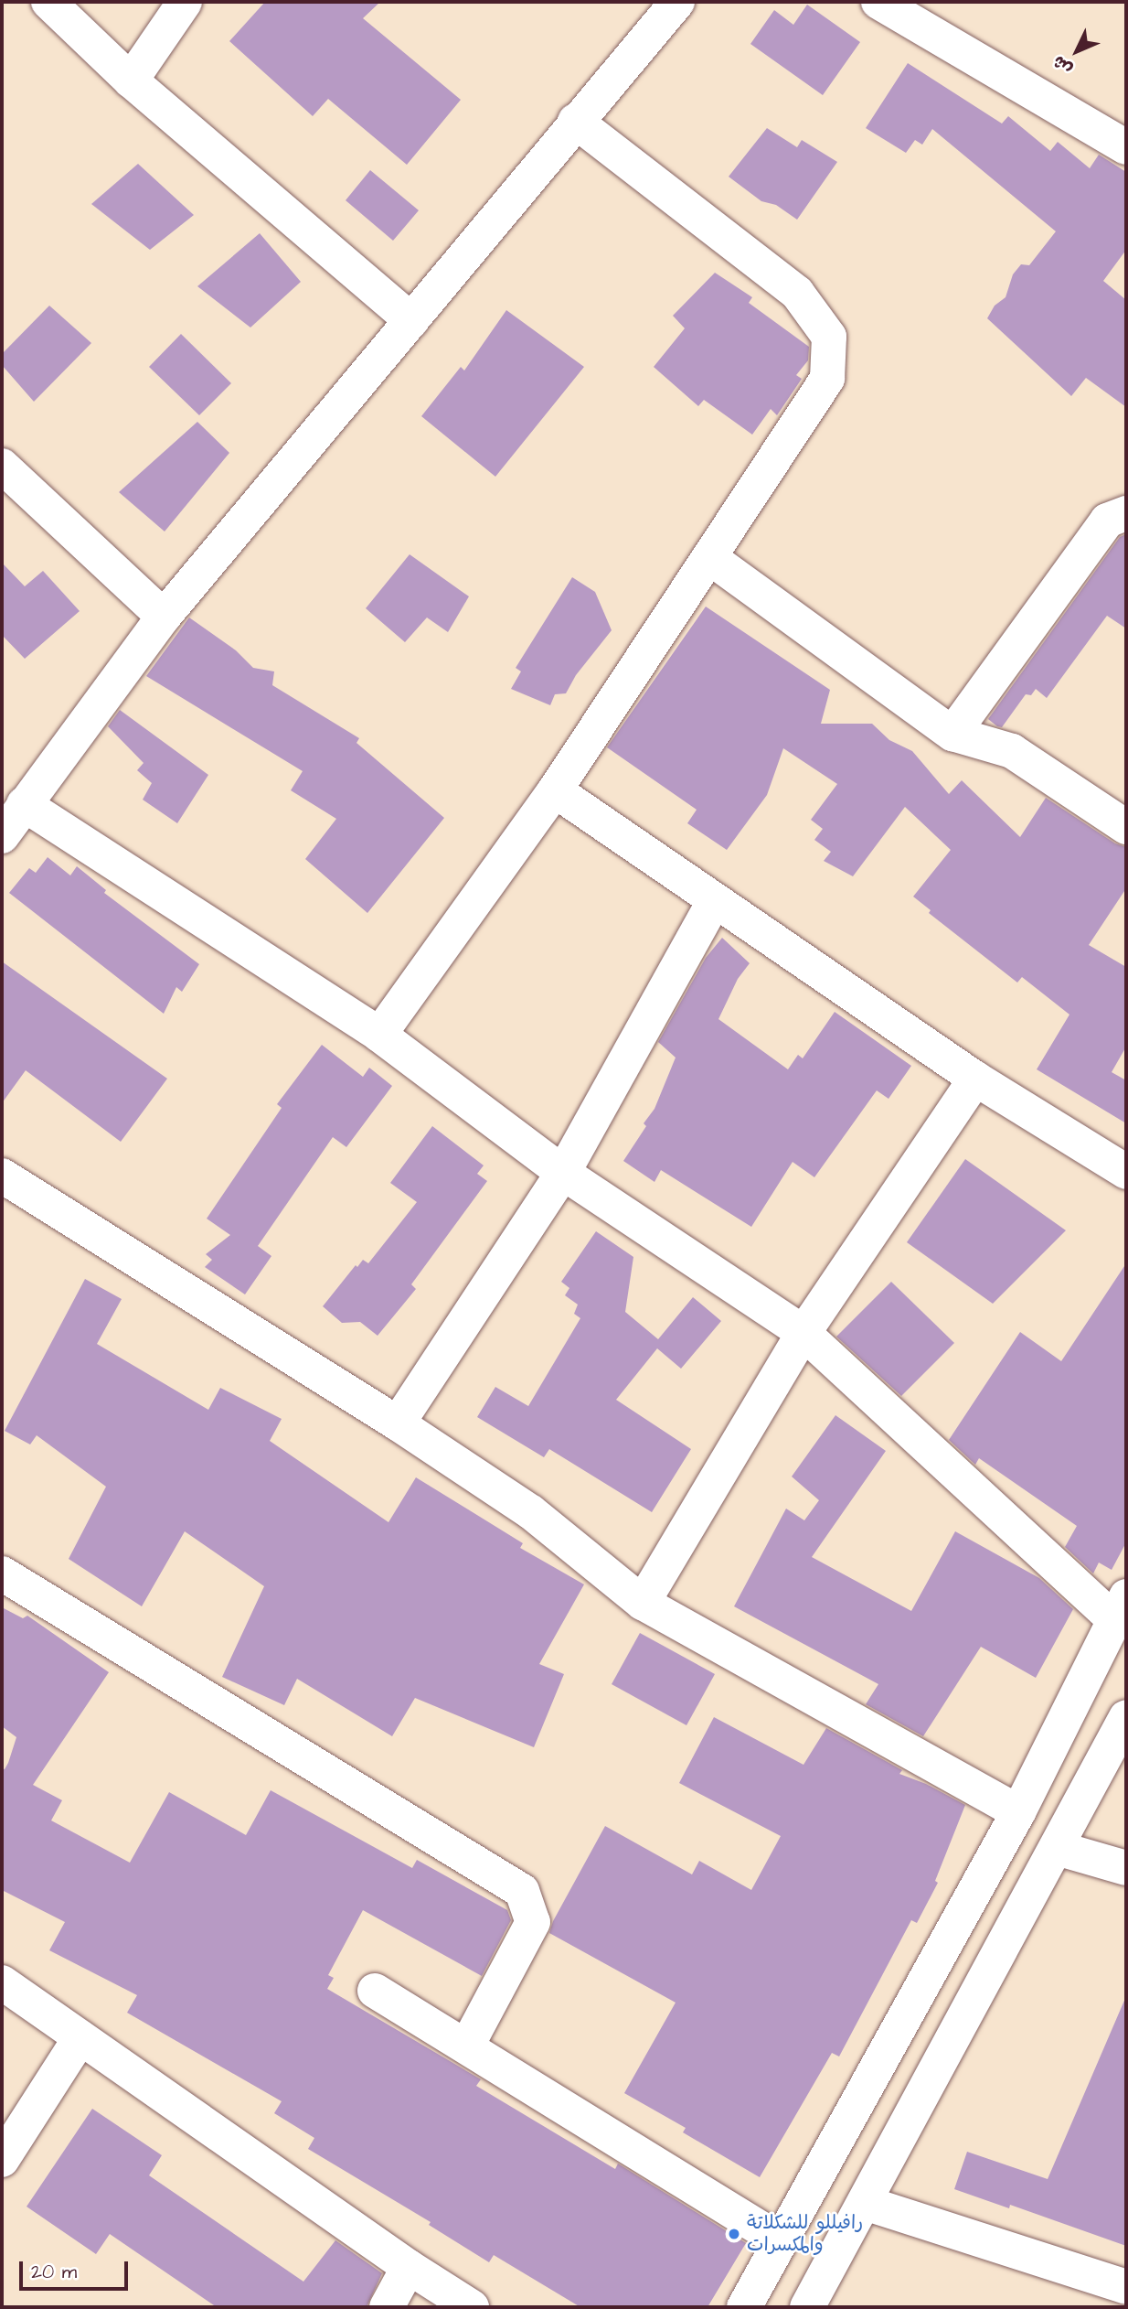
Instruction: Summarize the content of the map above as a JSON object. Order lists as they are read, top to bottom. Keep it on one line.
{"places":["رافيللو للشكلاتة والمكسرات"],"scale_bar":"20 m","north":"bottom left"}
